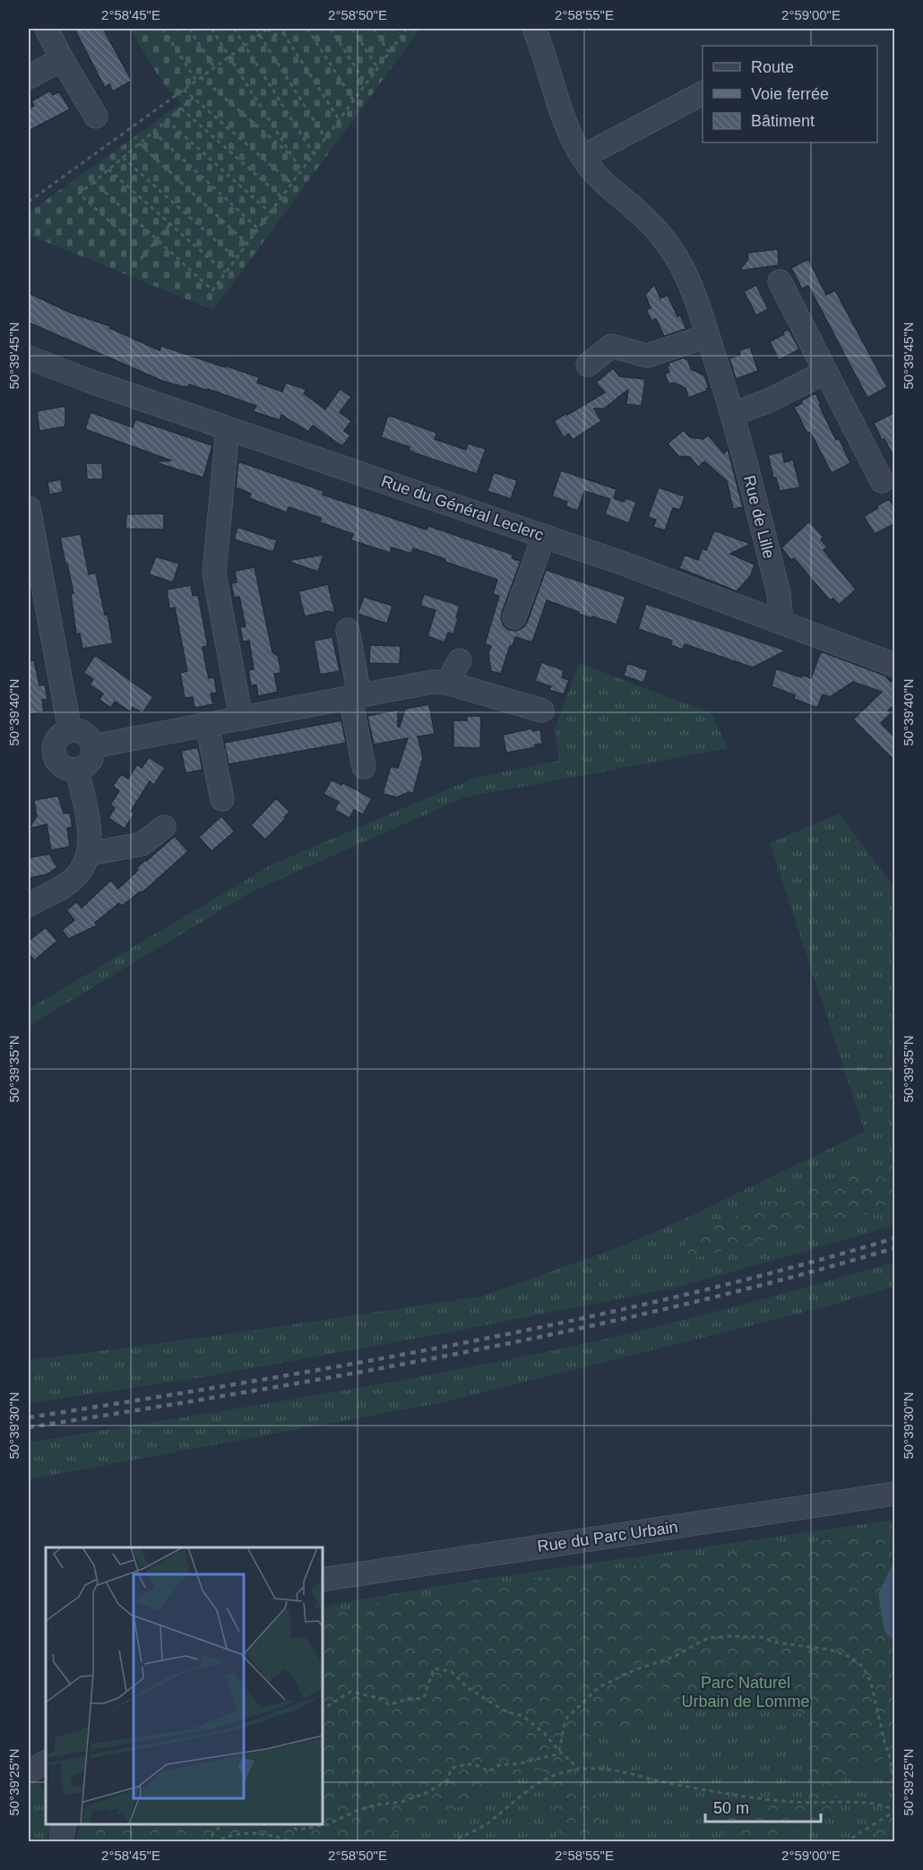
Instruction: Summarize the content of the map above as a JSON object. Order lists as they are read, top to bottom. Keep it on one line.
{"streets":{"street":["Rue du Général Leclerc","Rue de Lille","Rue du Parc Urbain"]},"crossings":[["Rue du Général Leclerc","Rue de Lille"]],"parks":["Parc Naturel Urbain de Lomme"],"legend":["Route","Voie ferrée","Bâtiment"],"scale_bar":"50 m","coordinates":["2°58'45\"E","2°58'50\"E","2°58'55\"E","2°59'00\"E","50°39'45\"N","50°39'40\"N","50°39'35\"N","50°39'30\"N","50°39'25\"N"]}
